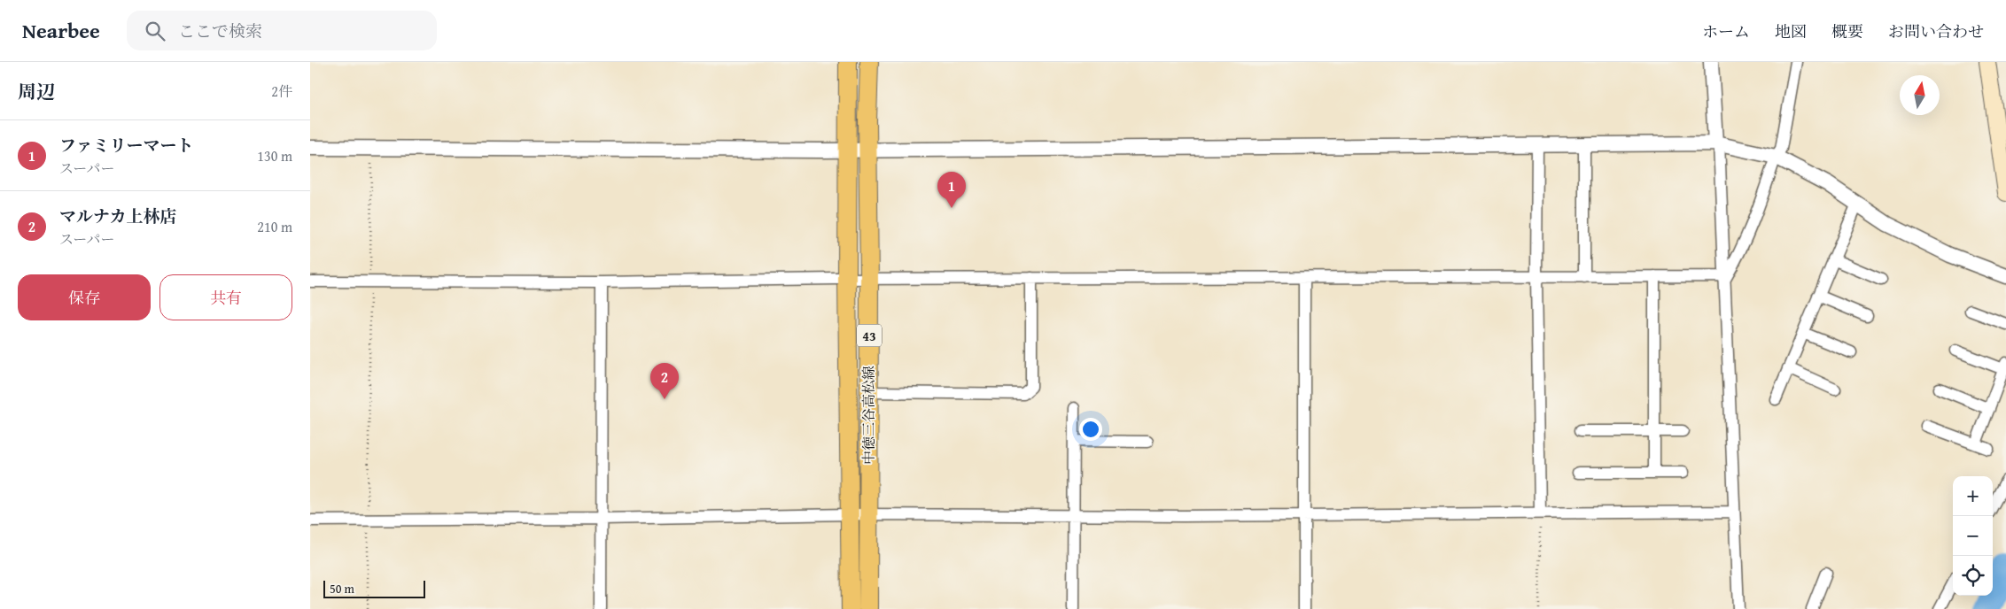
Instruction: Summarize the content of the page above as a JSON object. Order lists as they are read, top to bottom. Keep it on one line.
{"streets":{"main road":["43","中徳三谷高松線"]},"scale_bar":"50 m","north":"top","page":{"header":"Nearbee","search":"ここで検索","nav":["ホーム","地図","概要","お問い合わせ"],"heading":["周辺","2件"],"list":[{"mark":"1","name":"ファミリーマート","note":"スーパー","value":"130 m"},{"mark":"2","name":"マルナカ上林店","note":"スーパー","value":"210 m"}],"pins":["1","2"],"buttons":["保存","共有"],"map_buttons":["+","−"],"scale":"50 m"}}
